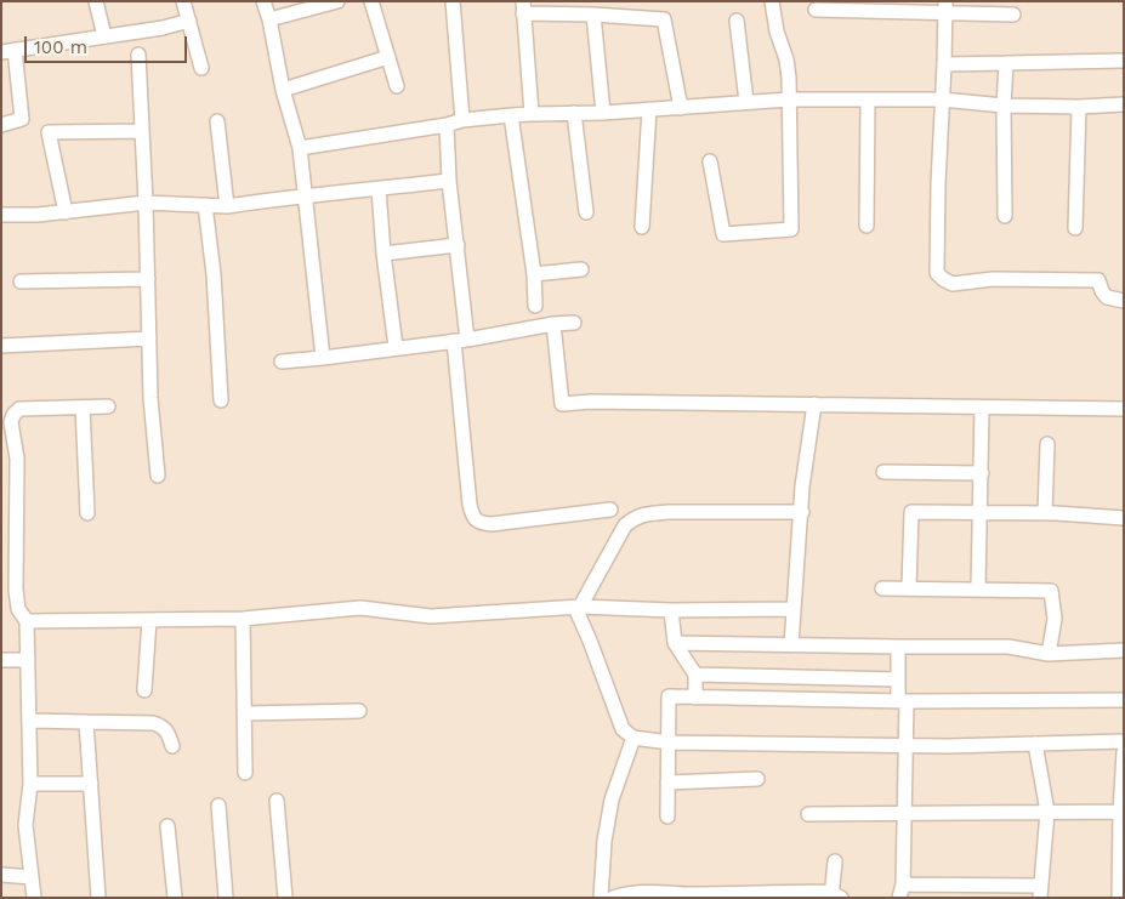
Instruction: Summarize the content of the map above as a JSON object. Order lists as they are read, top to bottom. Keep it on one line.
{"scale_bar":"100 m"}
